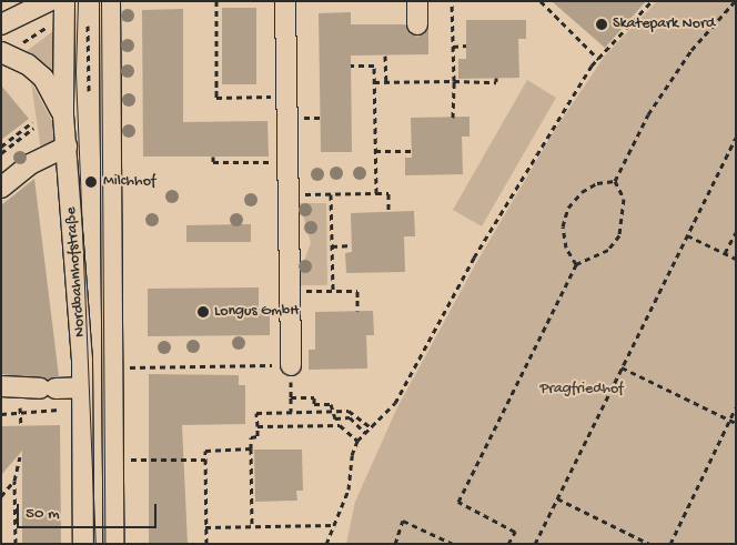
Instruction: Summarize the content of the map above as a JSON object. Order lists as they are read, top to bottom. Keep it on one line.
{"streets":{"street":["Nordbahnhofstraße"]},"parks":["Pragfriedhof"],"places":["Skatepark Nord","Milchhof","Longus GmbH"],"scale_bar":"50 m"}
